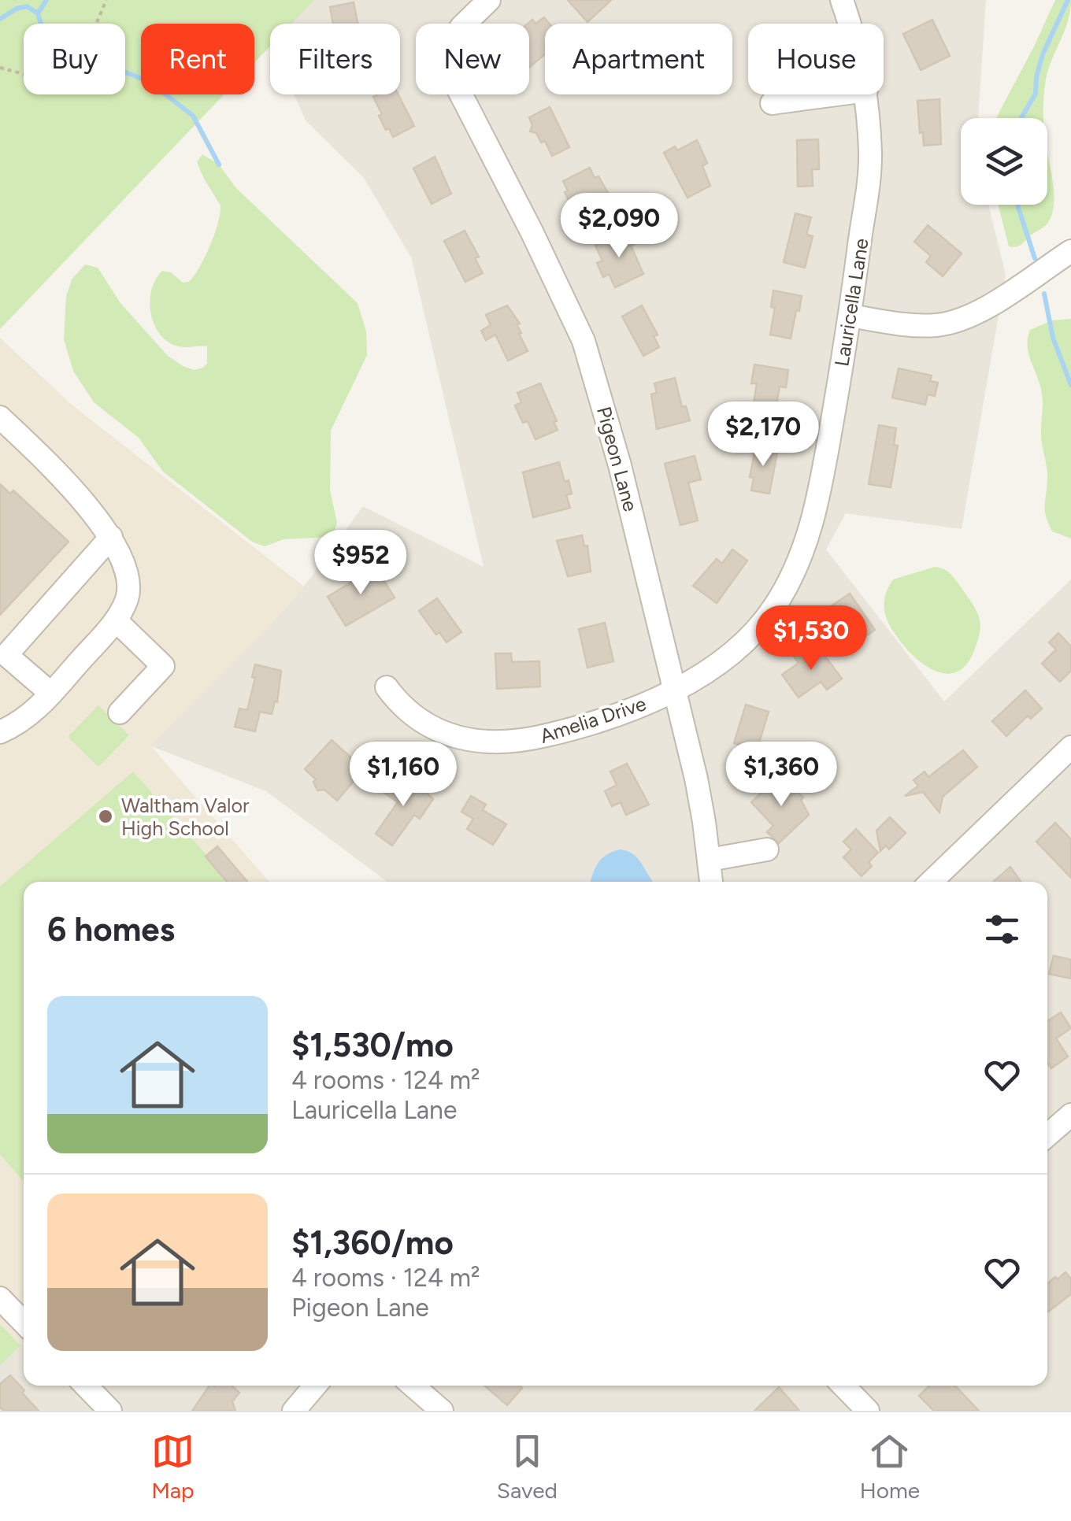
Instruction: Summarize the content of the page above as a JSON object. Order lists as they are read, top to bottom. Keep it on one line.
{"streets":{"street":["Lauricella Lane","Pigeon Lane","Amelia Drive"]},"crossings":[["Lauricella Lane","Pigeon Lane"],["Lauricella Lane","Amelia Drive"],["Pigeon Lane","Amelia Drive"]],"places":["Waltham Valor High School"],"page":{"chip":["Buy","Rent","Filters","New","Apartment","House"],"price":["$2,090","$2,170","$952","$1,530","$1,160","$1,360"],"heading":"6 homes","list":[{"name":"$1,530/mo","note":"4 rooms · 124 m² · Lauricella Lane"},{"name":"$1,360/mo","note":"4 rooms · 124 m² · Pigeon Lane"}],"tabs":["Map","Saved","Home"]}}
